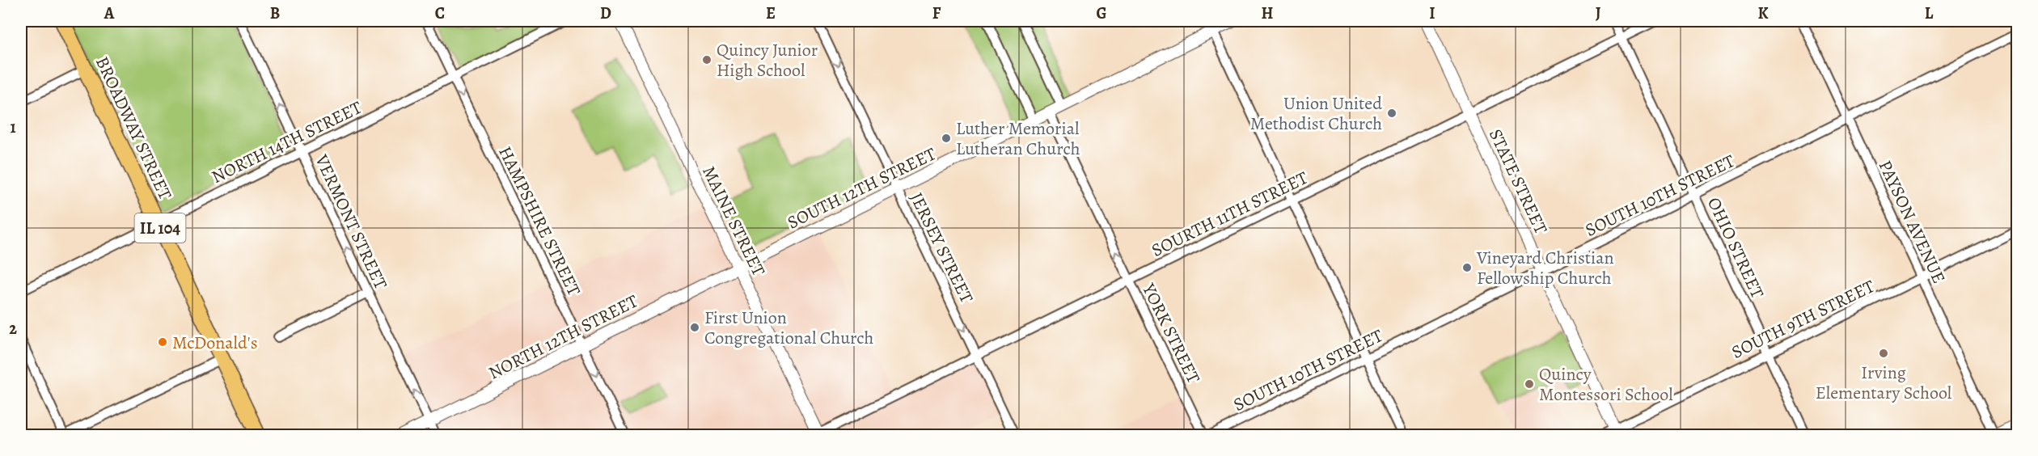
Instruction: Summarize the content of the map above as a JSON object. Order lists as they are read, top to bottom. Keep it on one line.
{"streets":{"main road":["BROADWAY STREET","IL 104"],"street":["NORTH 14TH STREET","STATE STREET","SOUTH 12TH STREET","SOUTH 10TH STREET","SOURTH 11TH STREET","HAMPSHIRE STREET","MAINE STREET","VERMONT STREET","PAYSON AVENUE","JERSEY STREET","OHIO STREET","SOUTH 9TH STREET","YORK STREET","NORTH 12TH STREET"]},"crossings":[["BROADWAY STREET","NORTH 14TH STREET"],["NORTH 14TH STREET","HAMPSHIRE STREET"],["NORTH 14TH STREET","VERMONT STREET"],["STATE STREET","SOUTH 10TH STREET"],["STATE STREET","SOURTH 11TH STREET"],["STATE STREET","SOUTH 9TH STREET"],["SOUTH 12TH STREET","MAINE STREET"],["SOUTH 12TH STREET","JERSEY STREET"],["SOUTH 12TH STREET","YORK STREET"],["SOUTH 12TH STREET","NORTH 12TH STREET"],["SOUTH 10TH STREET","PAYSON AVENUE"],["SOUTH 10TH STREET","OHIO STREET"],["SOURTH 11TH STREET","MAINE STREET"],["SOURTH 11TH STREET","JERSEY STREET"],["SOURTH 11TH STREET","OHIO STREET"],["SOURTH 11TH STREET","YORK STREET"],["HAMPSHIRE STREET","NORTH 12TH STREET"],["MAINE STREET","NORTH 12TH STREET"],["VERMONT STREET","NORTH 12TH STREET"],["PAYSON AVENUE","SOUTH 9TH STREET"],["OHIO STREET","SOUTH 9TH STREET"]],"one_way":["HAMPSHIRE STREET","VERMONT STREET","JERSEY STREET","YORK STREET"],"places":["Quincy Junior High School","Union United Methodist Church","Luther Memorial Lutheran Church","Vineyard Christian Fellowship Church","First Union Congregational Church","McDonald's","Irving Elementary School","Quincy Montessori School"],"grid":{"columns":["A","B","C","D","E","F","G","H","I","J","K","L"],"rows":["1","2"]}}
